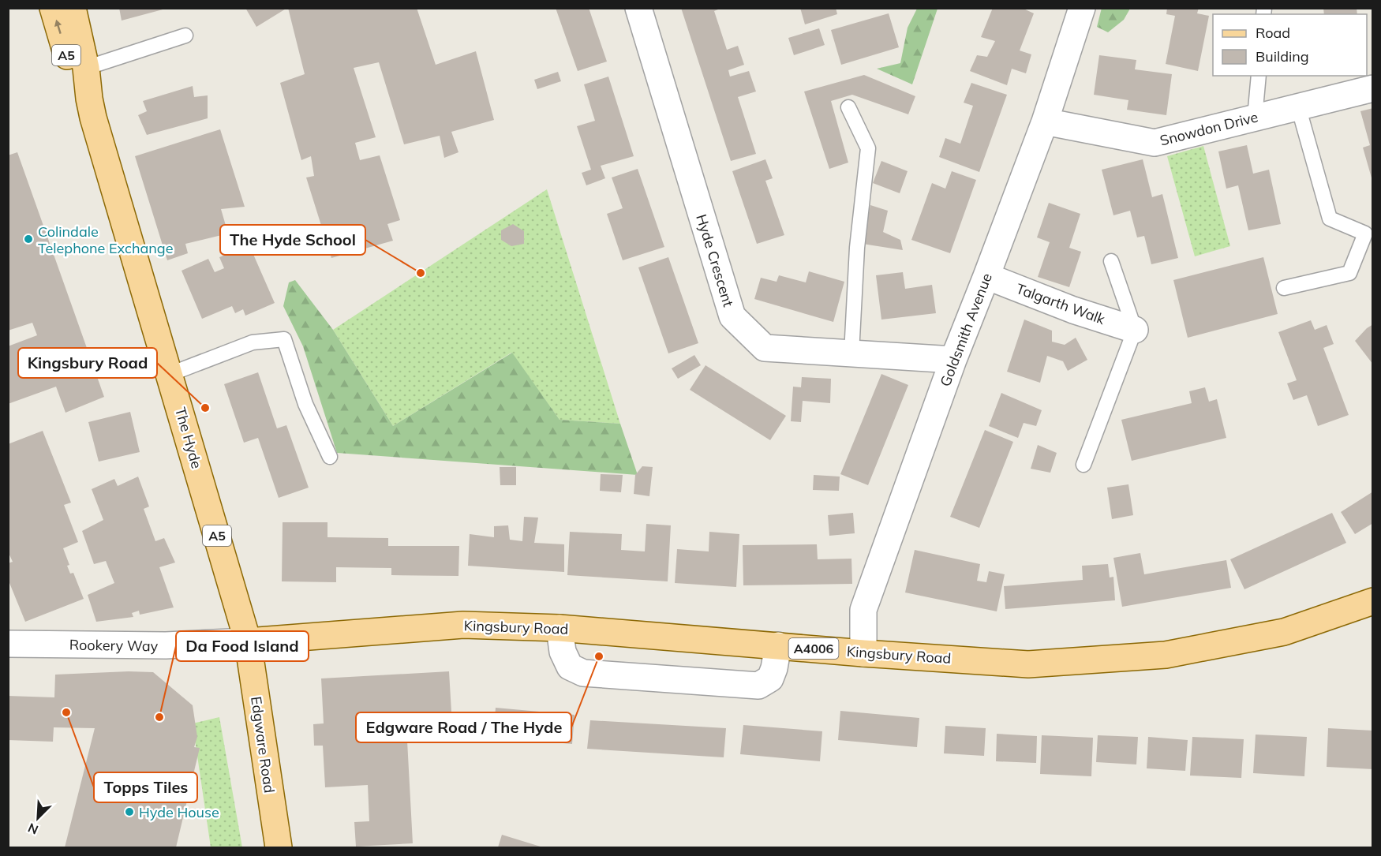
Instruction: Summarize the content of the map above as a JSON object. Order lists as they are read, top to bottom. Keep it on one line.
{"streets":{"main road":["A5","The Hyde","Kingsbury Road","A4006","Edgware Road"],"street":["Snowdon Drive","Hyde Crescent","Talgarth Walk","Goldsmith Avenue","Rookery Way"]},"crossings":[["Snowdon Drive","Goldsmith Avenue"],["Hyde Crescent","Goldsmith Avenue"],["Talgarth Walk","Goldsmith Avenue"],["Goldsmith Avenue","Kingsbury Road"],["The Hyde","Kingsbury Road"],["The Hyde","Rookery Way"],["The Hyde","Edgware Road"],["Kingsbury Road","Rookery Way"],["Kingsbury Road","Edgware Road"],["Rookery Way","Edgware Road"]],"places":["Colindale Telephone Exchange","The Hyde School","Kingsbury Road","Edgware Road / The Hyde","Topps Tiles","Da Food Island","Hyde House"],"legend":["Road","Building"],"north":"bottom left"}
